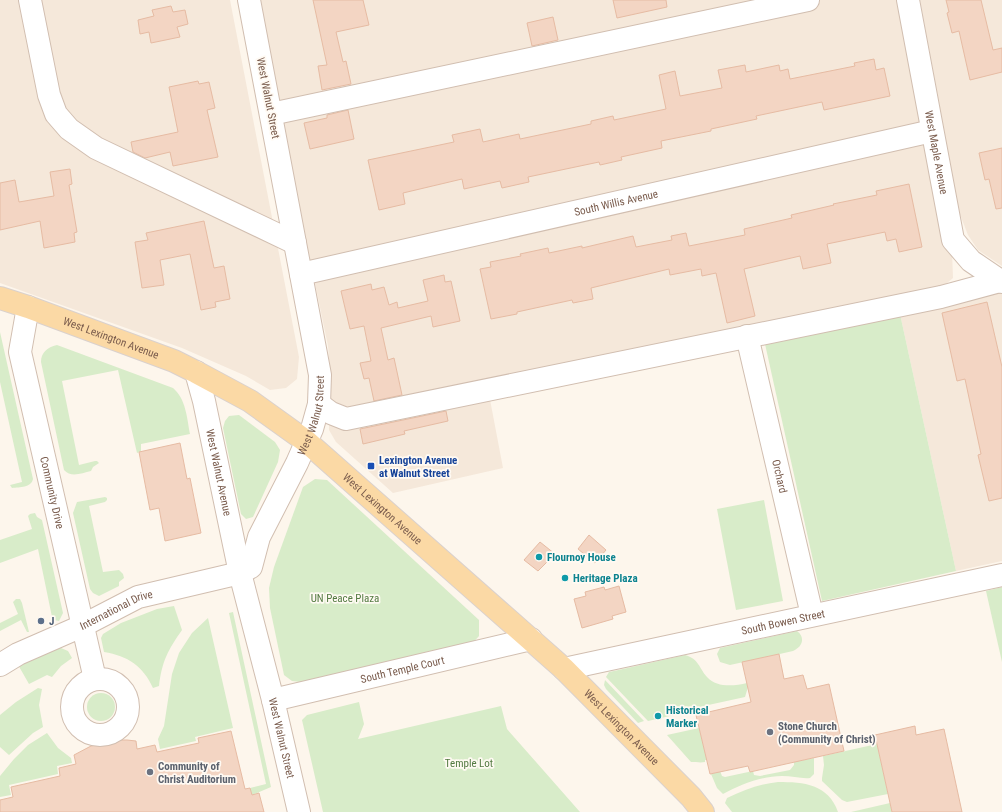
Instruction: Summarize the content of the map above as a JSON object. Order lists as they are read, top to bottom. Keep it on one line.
{"streets":{"main road":["West Lexington Avenue"],"street":["West Walnut Street","West Maple Avenue","South Willis Avenue","West Walnut Avenue","Orchard","Community Drive","International Drive","South Bowen Street","South Temple Court"]},"crossings":[["West Walnut Street","South Willis Avenue"],["West Walnut Street","West Lexington Avenue"],["West Walnut Street","West Walnut Avenue"],["West Walnut Street","International Drive"],["West Walnut Street","South Temple Court"],["West Maple Avenue","South Willis Avenue"],["West Lexington Avenue","West Walnut Avenue"],["West Lexington Avenue","Community Drive"],["West Lexington Avenue","South Bowen Street"],["West Lexington Avenue","South Temple Court"],["West Walnut Avenue","International Drive"],["Orchard","South Bowen Street"],["Community Drive","International Drive"]],"parks":["UN Peace Plaza","Temple Lot"],"places":{"transit":["Lexington Avenue at Walnut Street"],"other":["Flournoy House","Heritage Plaza","J","Historical Marker","Stone Church (Community of Christ)","Community of Christ Auditorium"]}}
